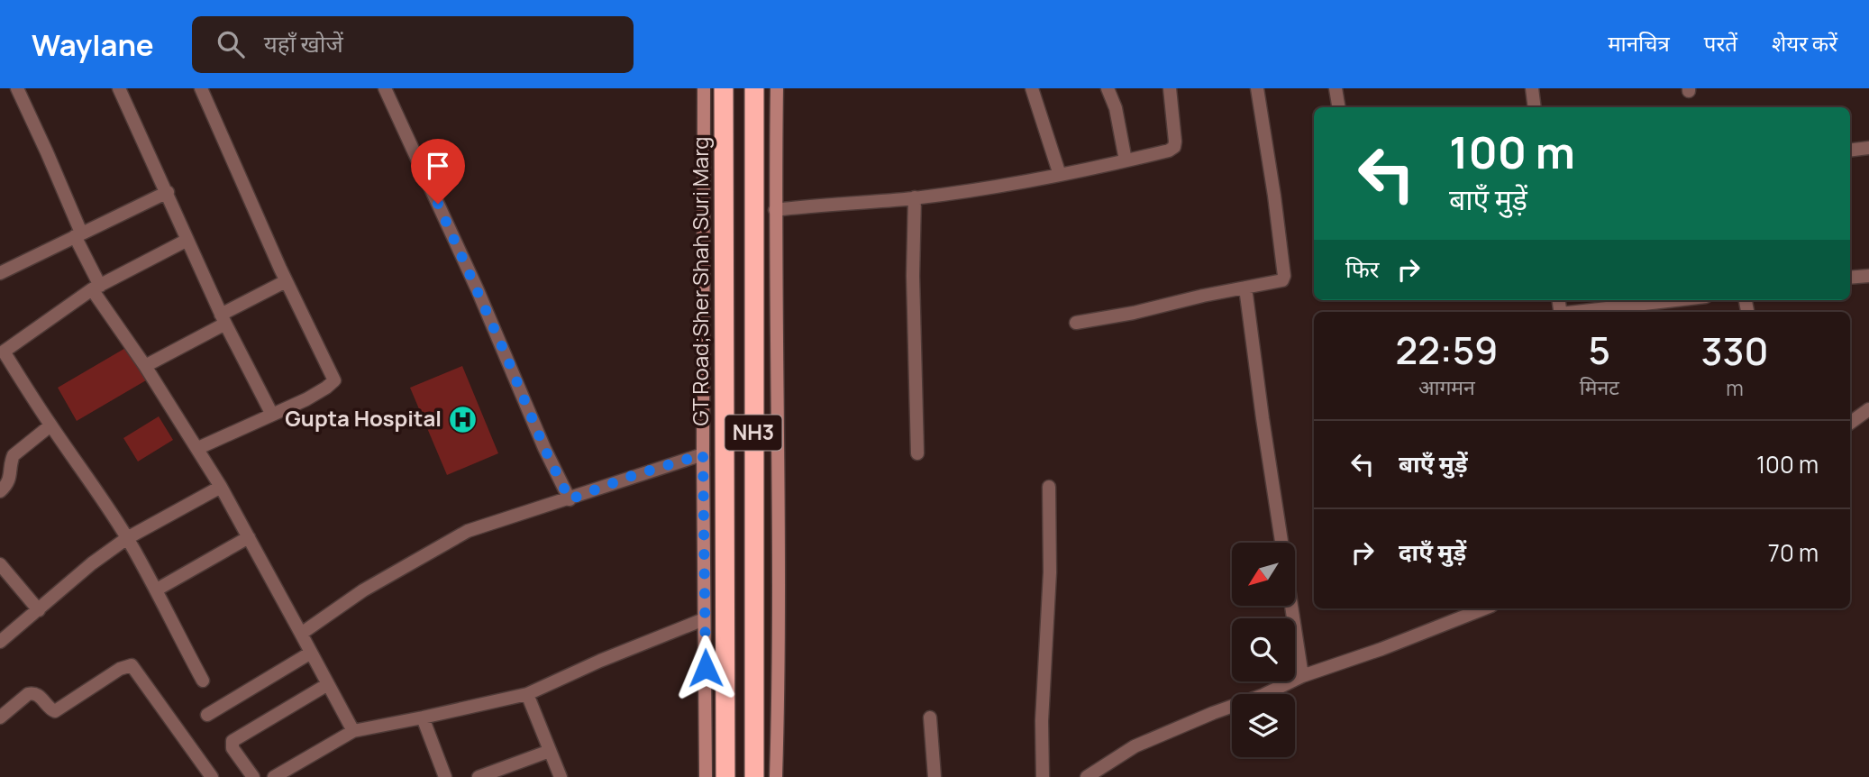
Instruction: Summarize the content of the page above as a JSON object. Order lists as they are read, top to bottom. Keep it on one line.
{"streets":{"highway":["GT Road;Sher Shah Suri Marg","NH3"]},"places":{"hospital":["Gupta Hospital"]},"north":"bottom left","page":{"header":"Waylane","search":"यहाँ खोजें","nav":["मानचित्र","परतें","शेयर करें"],"turn":["100 m","बाएँ मुड़ें"],"then":"फिर","eta":["22:59","आगमन","5","मिनट","330","m"],"list":[{"name":"बाएँ मुड़ें","value":"100 m"},{"name":"दाएँ मुड़ें","value":"70 m"}]}}
